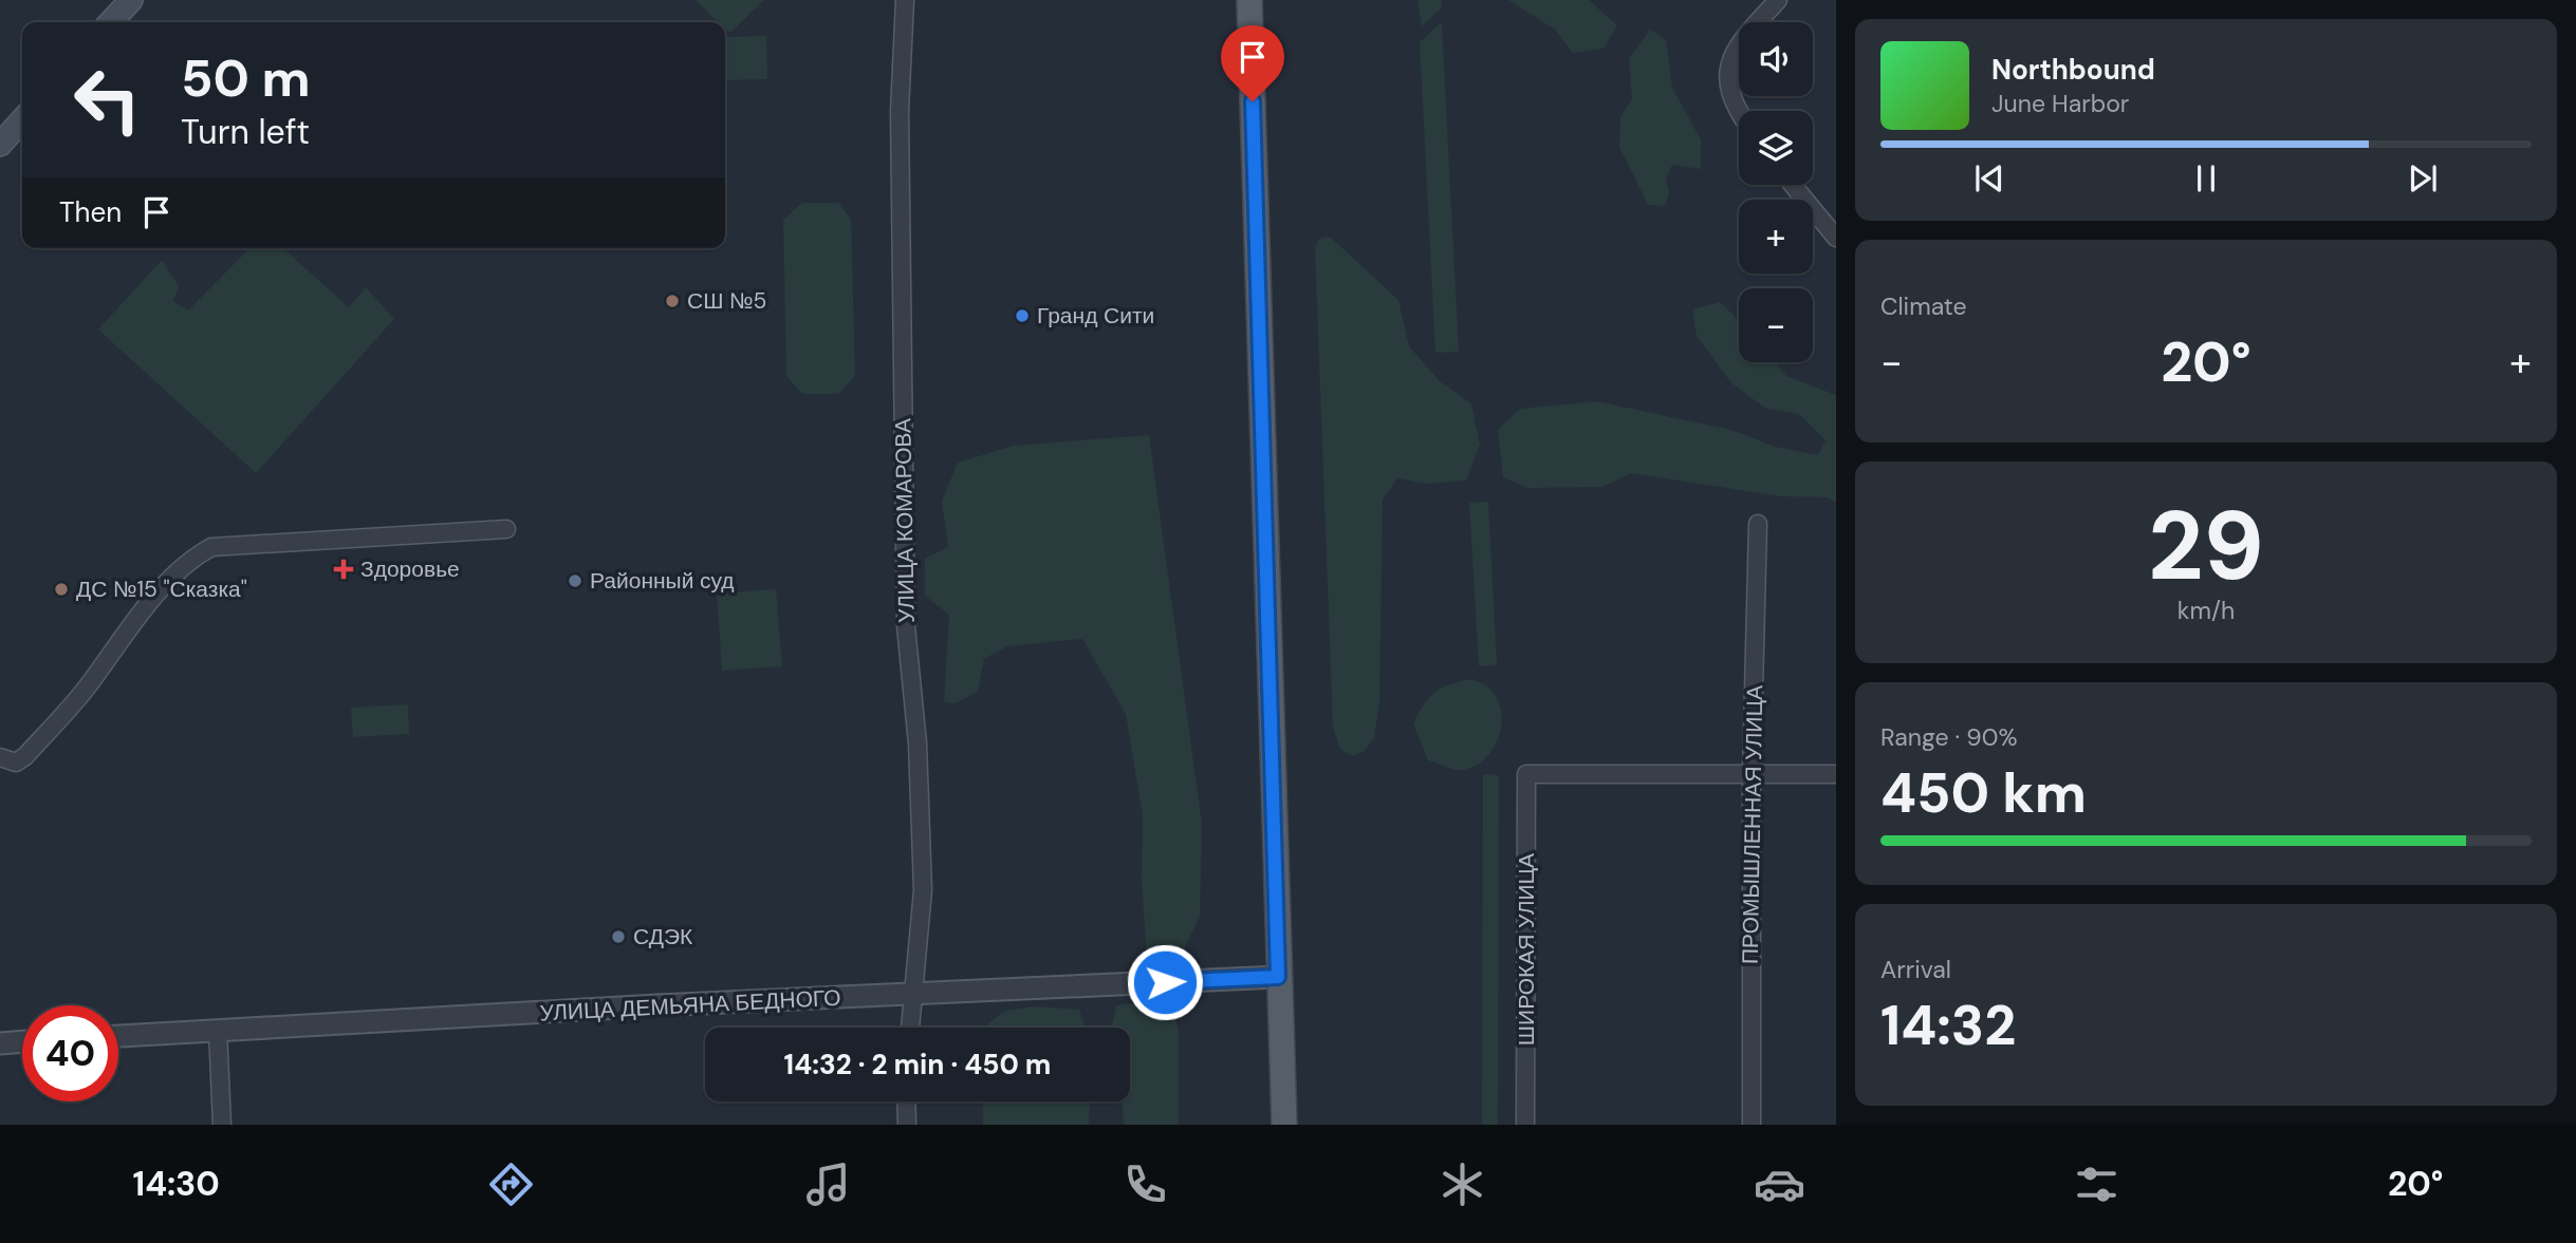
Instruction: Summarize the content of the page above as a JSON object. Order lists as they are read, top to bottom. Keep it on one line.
{"streets":{"street":["УЛИЦА КОМАРОВА","ПРОМЫШЛЕННАЯ УЛИЦА","ШИРОКАЯ УЛИЦА","УЛИЦА ДЕМЬЯНА БЕДНОГО"]},"crossings":[["УЛИЦА КОМАРОВА","УЛИЦА ДЕМЬЯНА БЕДНОГО"],["ПРОМЫШЛЕННАЯ УЛИЦА","ШИРОКАЯ УЛИЦА"]],"places":{"other":["СШ №5","Гранд Сити","Районный суд","ДС №15 \"Сказка\"","СДЭК"],"health":["Здоровье"]},"page":{"map_buttons":["+","−"],"turn":["50 m","Turn left"],"song":["Northbound","June Harbor"],"then":"Then","tile":["Climate",["29","km/h"],["Range · 90%","450 km"],["Arrival","14:32"]],"heat":["−","20°","+"],"limit":"40","trip":"14:32 · 2 min · 450 m","tabs":["14:30","20°"]}}
